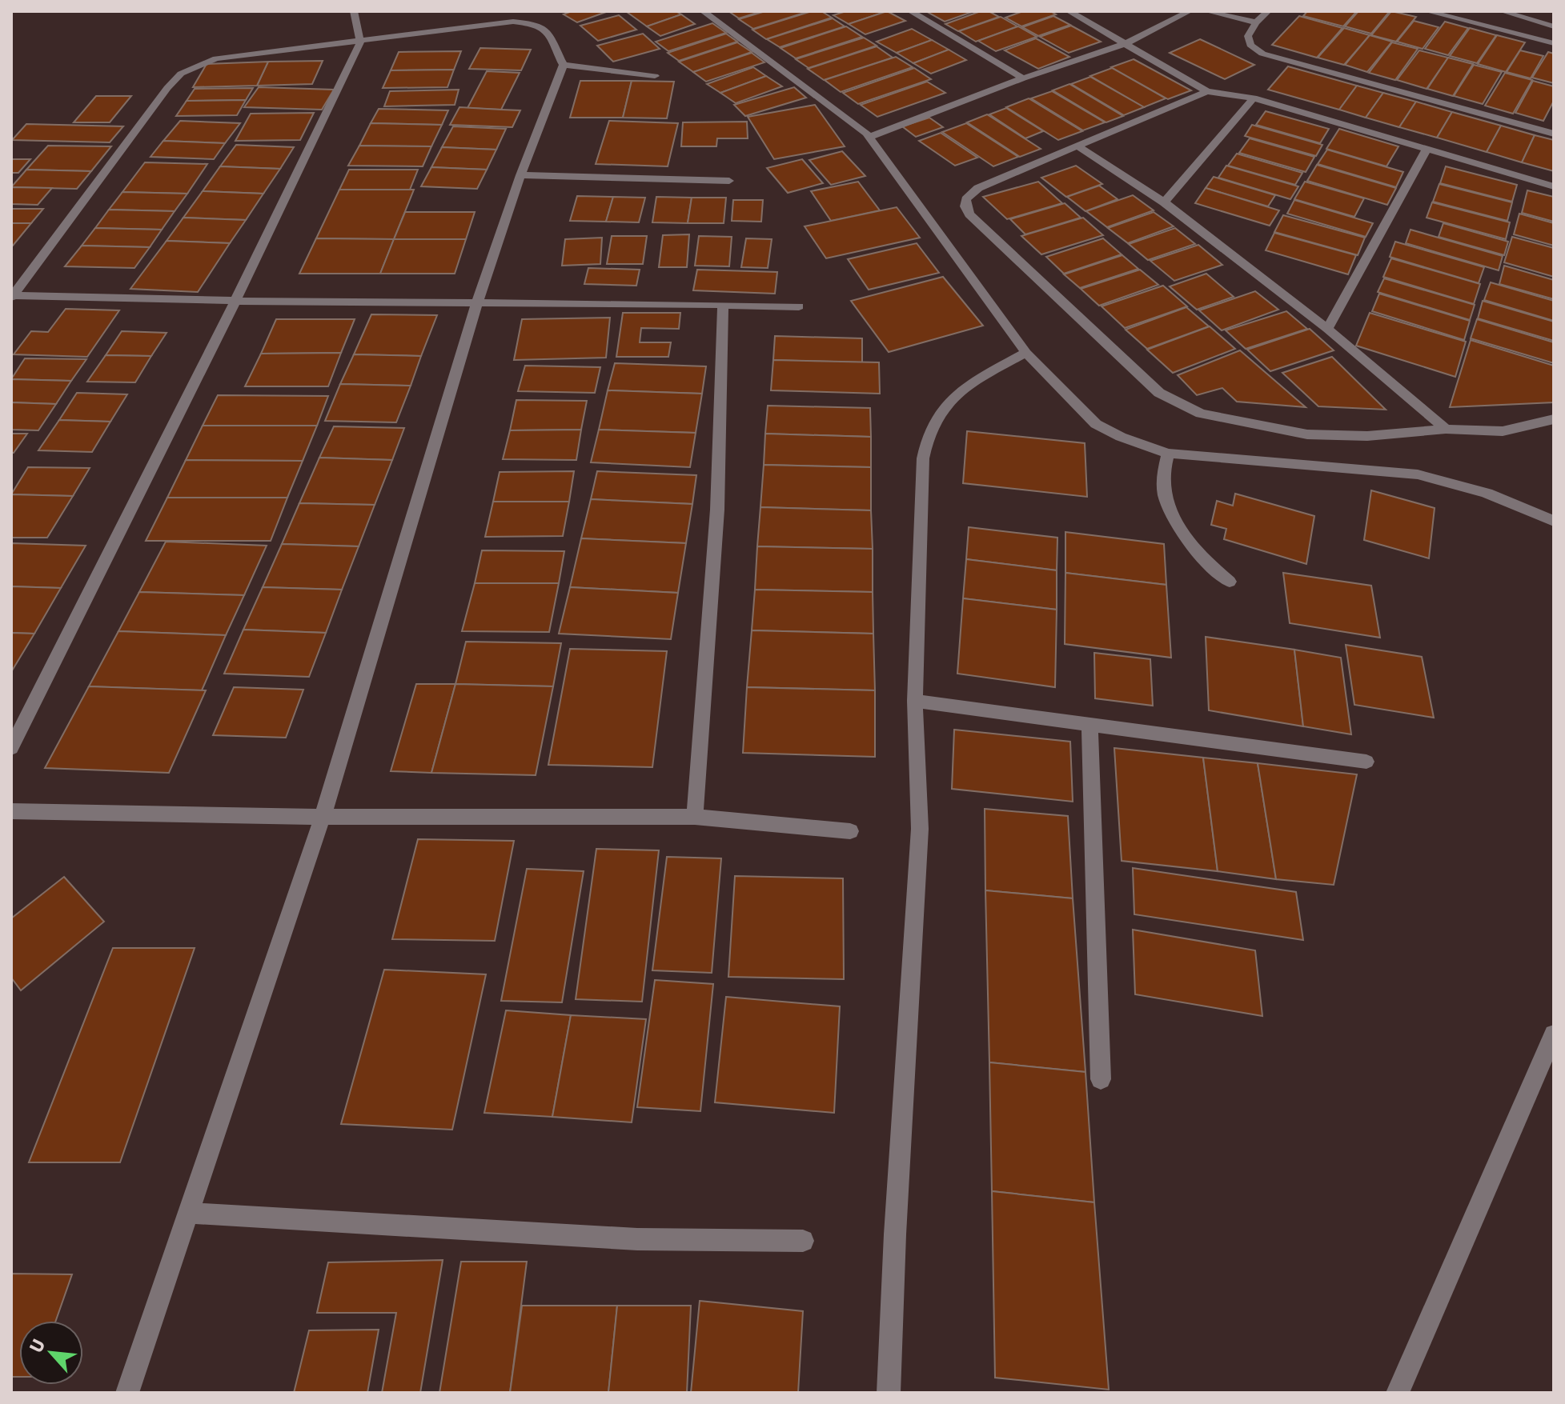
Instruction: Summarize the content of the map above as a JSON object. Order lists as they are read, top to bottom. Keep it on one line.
{"north":"top left"}
